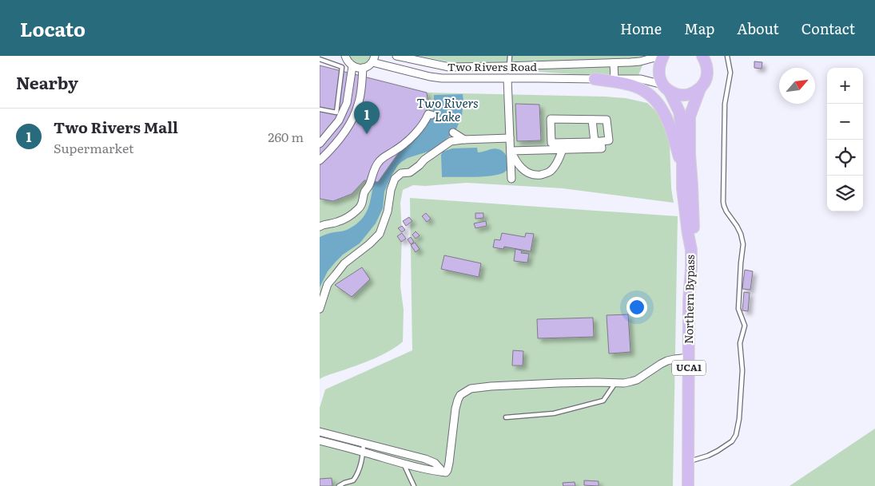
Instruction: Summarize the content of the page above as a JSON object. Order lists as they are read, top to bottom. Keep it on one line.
{"streets":{"main road":["Northern Bypass","UCA1"],"street":["Two Rivers Road"]},"crossings":[["Two Rivers Road","Northern Bypass"],["Northern Bypass","UCA1"]],"water":["Two Rivers Lake"],"north":"top right","page":{"header":"Locato","nav":["Home","Map","About","Contact"],"heading":"Nearby","map_buttons":["+","−"],"pins":"1","list":[{"mark":"1","name":"Two Rivers Mall","note":"Supermarket","value":"260 m"}]}}
